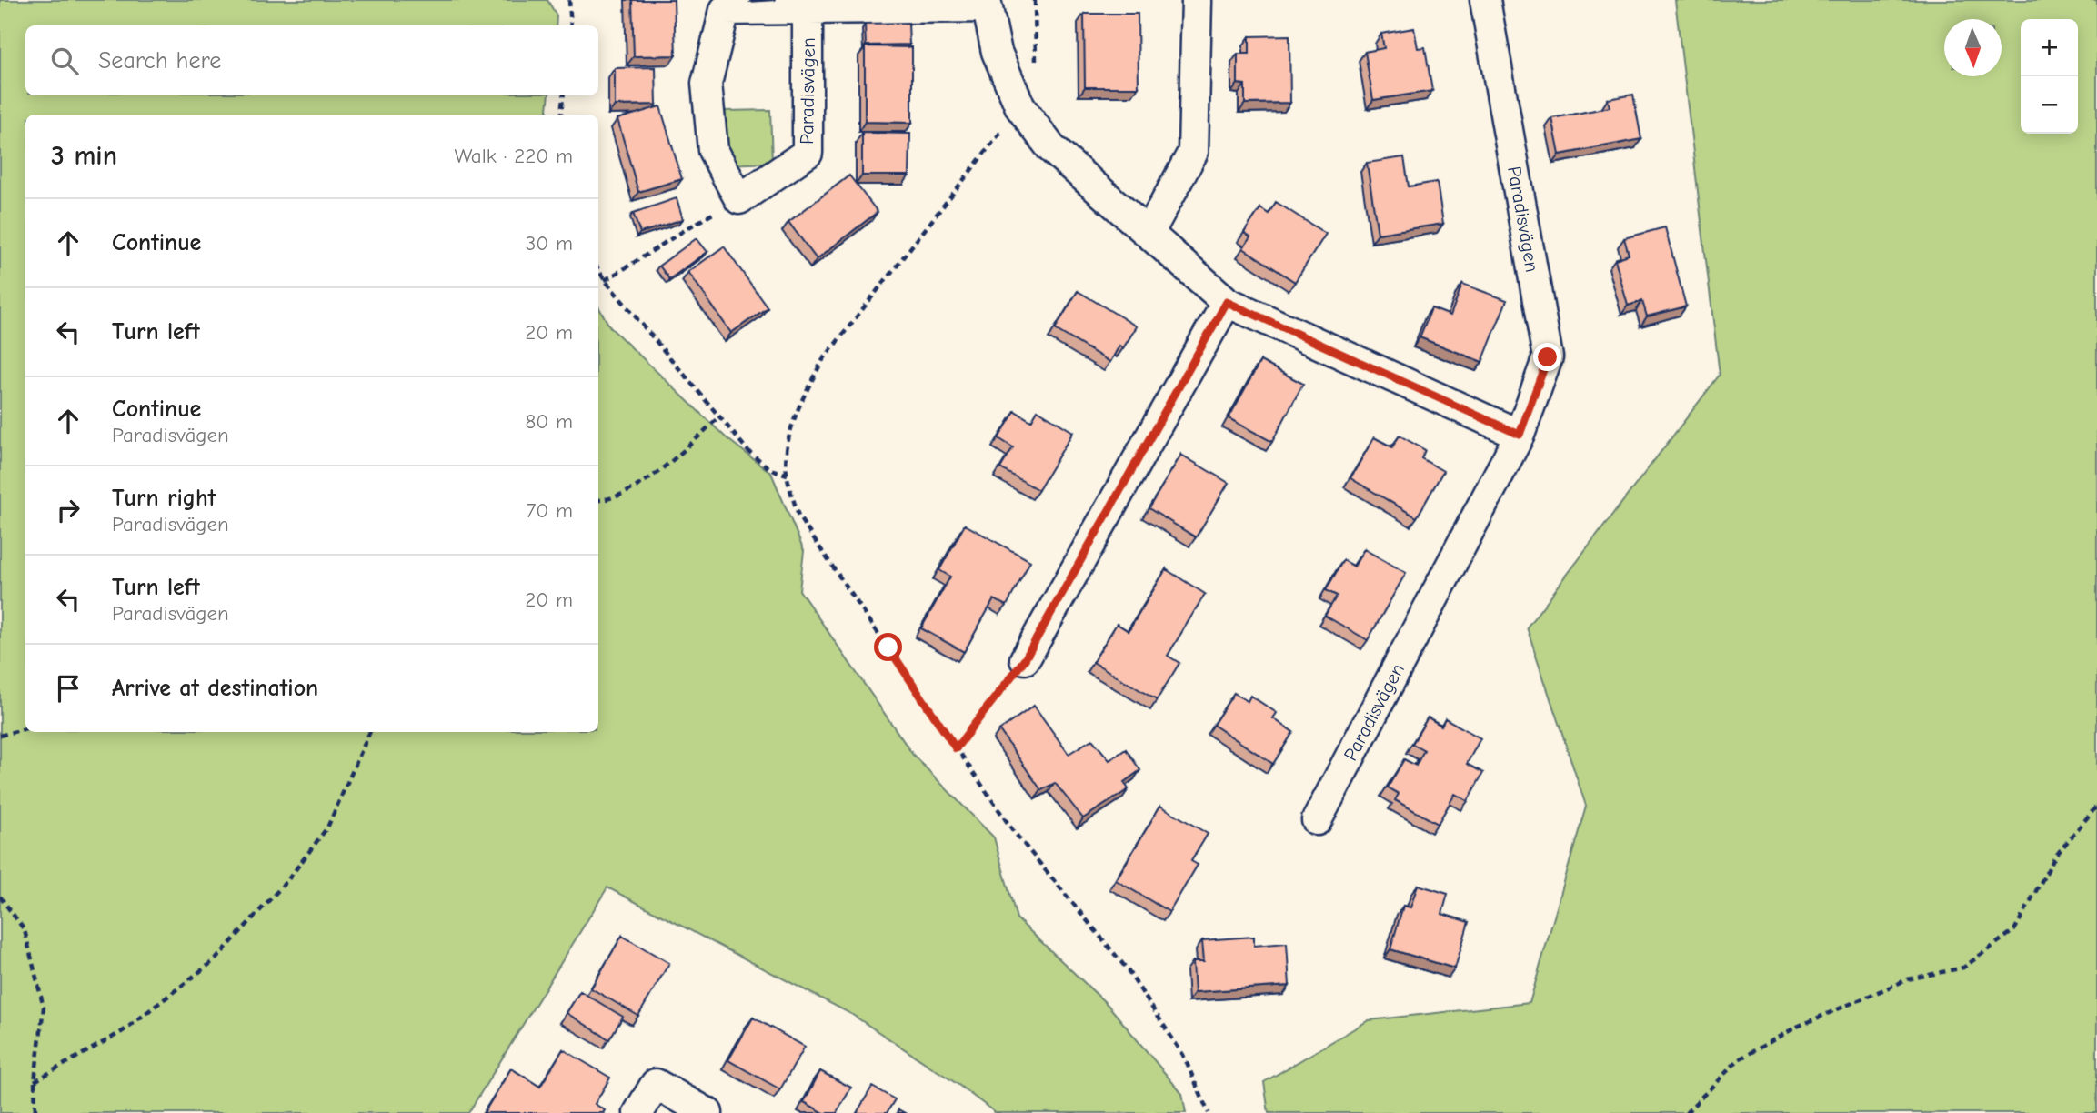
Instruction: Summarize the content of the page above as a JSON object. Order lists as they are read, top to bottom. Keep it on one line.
{"streets":{"street":["Paradisvägen"]},"north":"bottom","page":{"map_buttons":["+","−"],"search":"Search here","heading":["3 min","Walk · 220 m"],"list":[["Continue","30 m"],["Turn left","20 m"],["Continue","Paradisvägen","80 m"],["Turn right","Paradisvägen","70 m"],["Turn left","Paradisvägen","20 m"],"Arrive at destination"]}}
